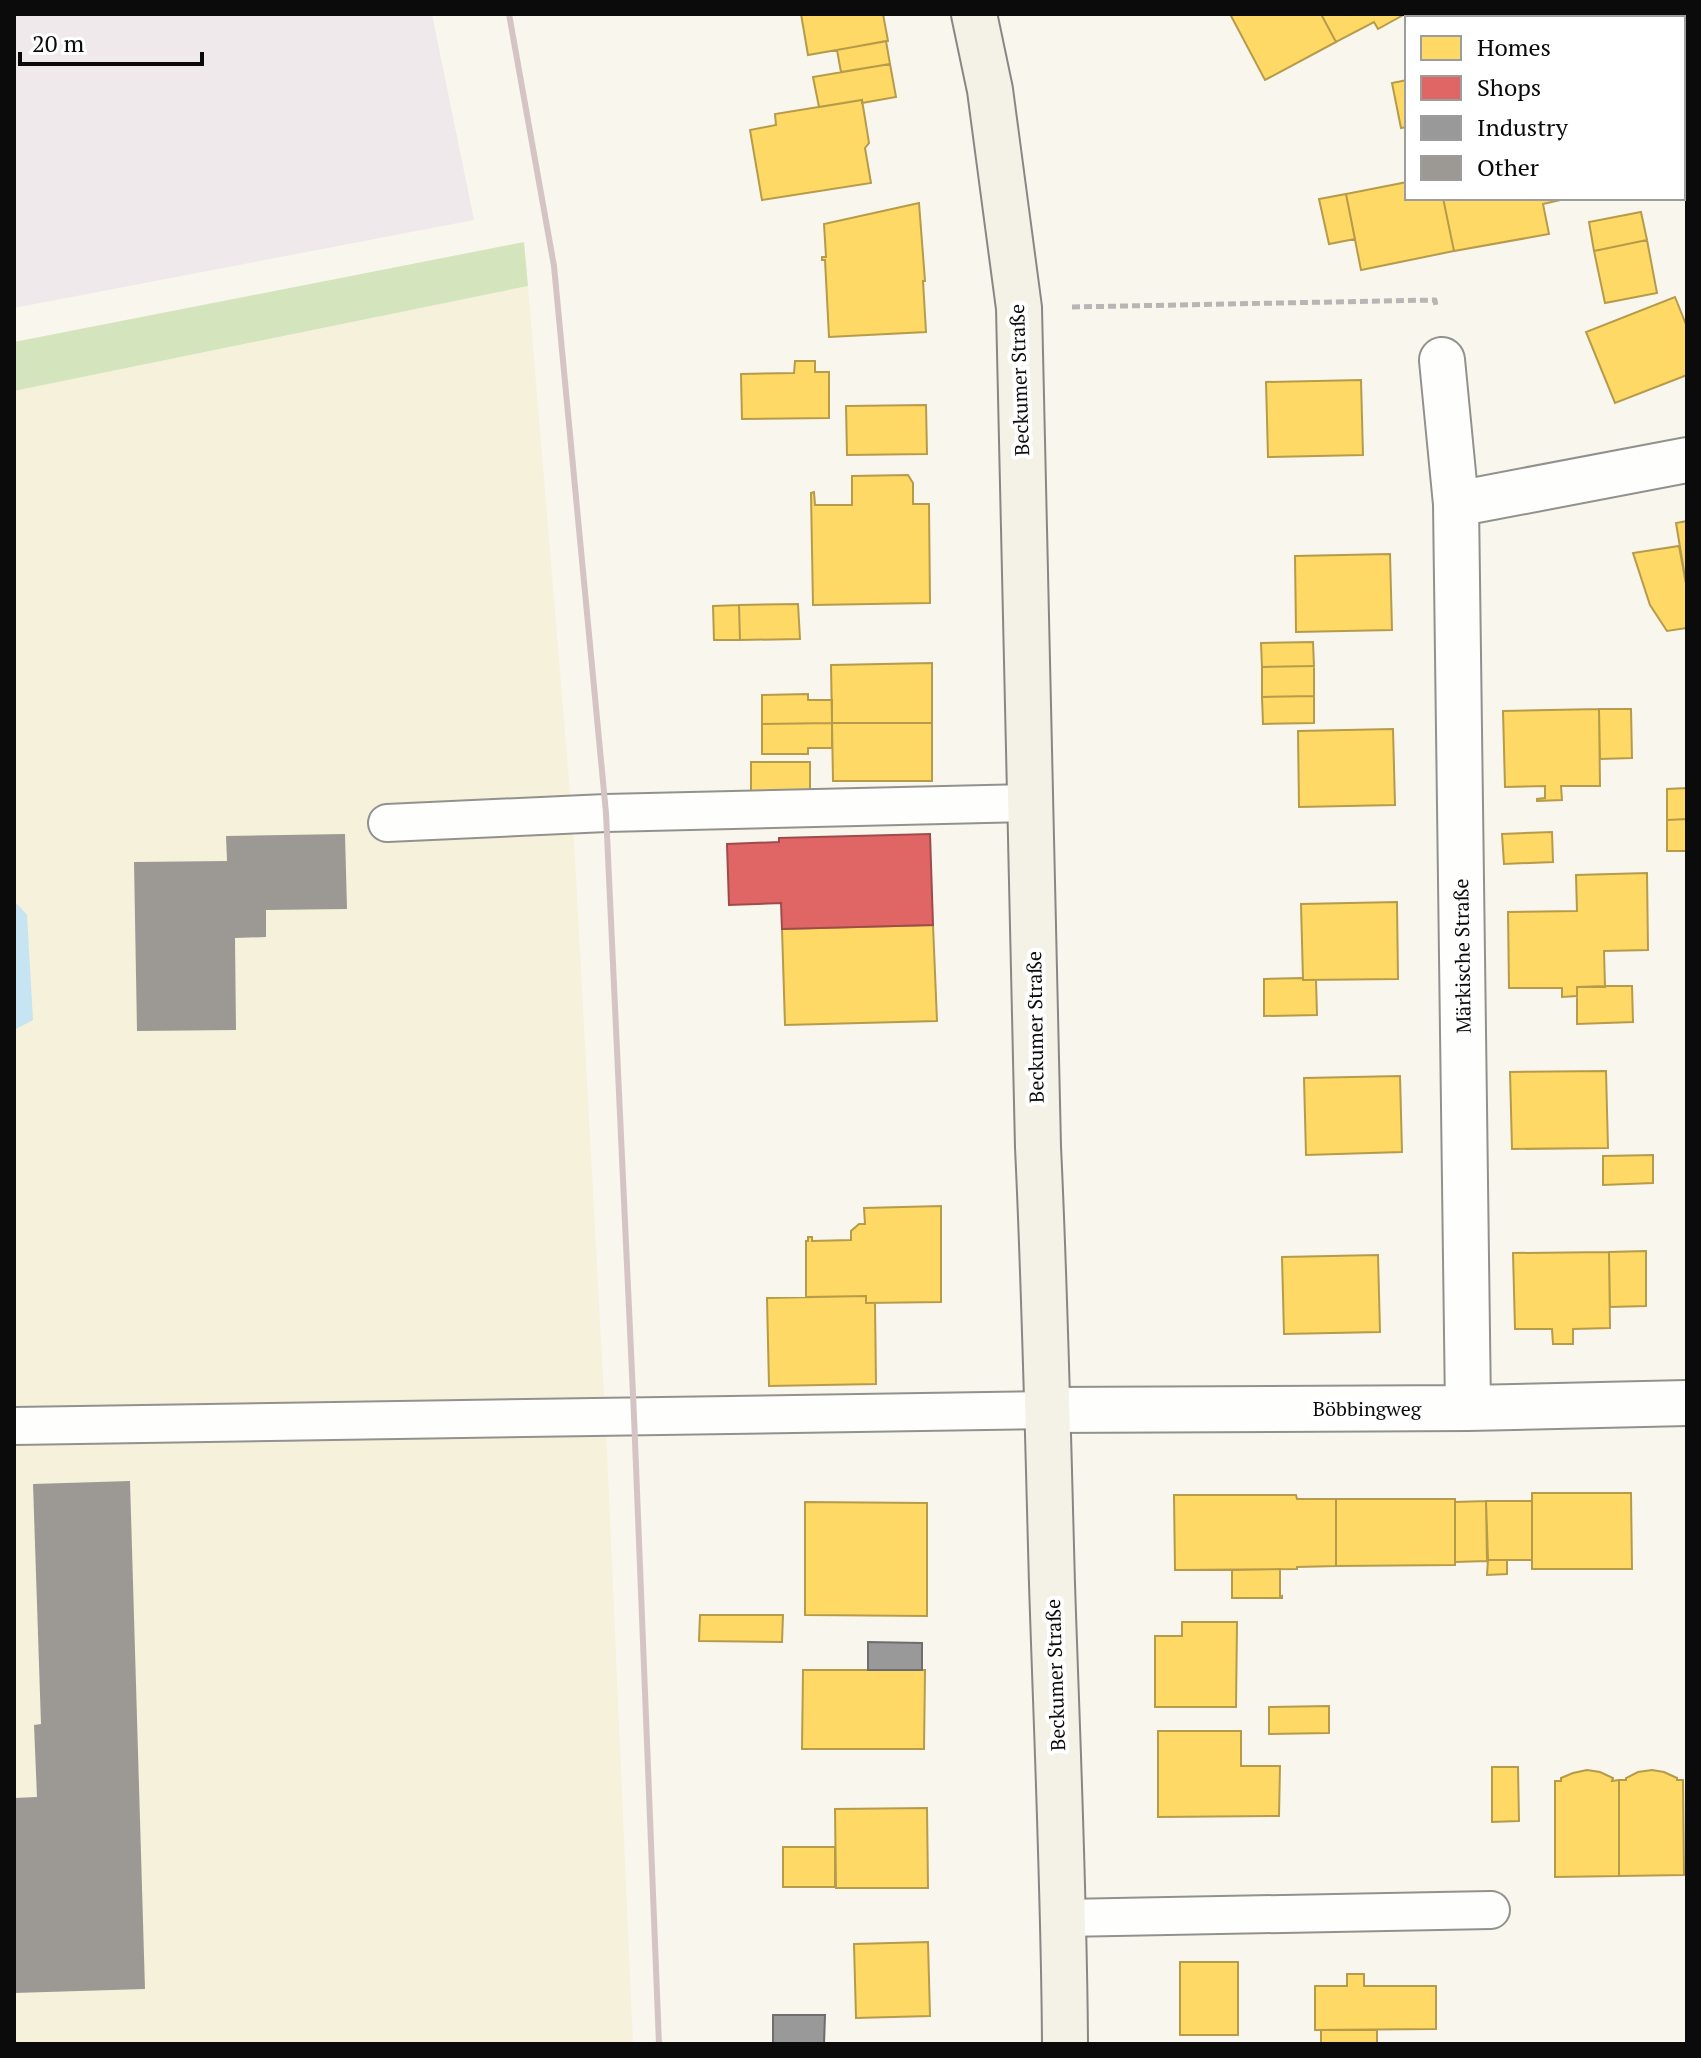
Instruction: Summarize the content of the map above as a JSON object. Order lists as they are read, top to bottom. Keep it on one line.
{"streets":{"main road":["Beckumer Straße"],"street":["Märkische Straße","Böbbingweg"]},"crossings":[["Beckumer Straße","Böbbingweg"],["Märkische Straße","Böbbingweg"]],"legend":["Homes","Shops","Industry","Other"],"scale_bar":"20 m"}
